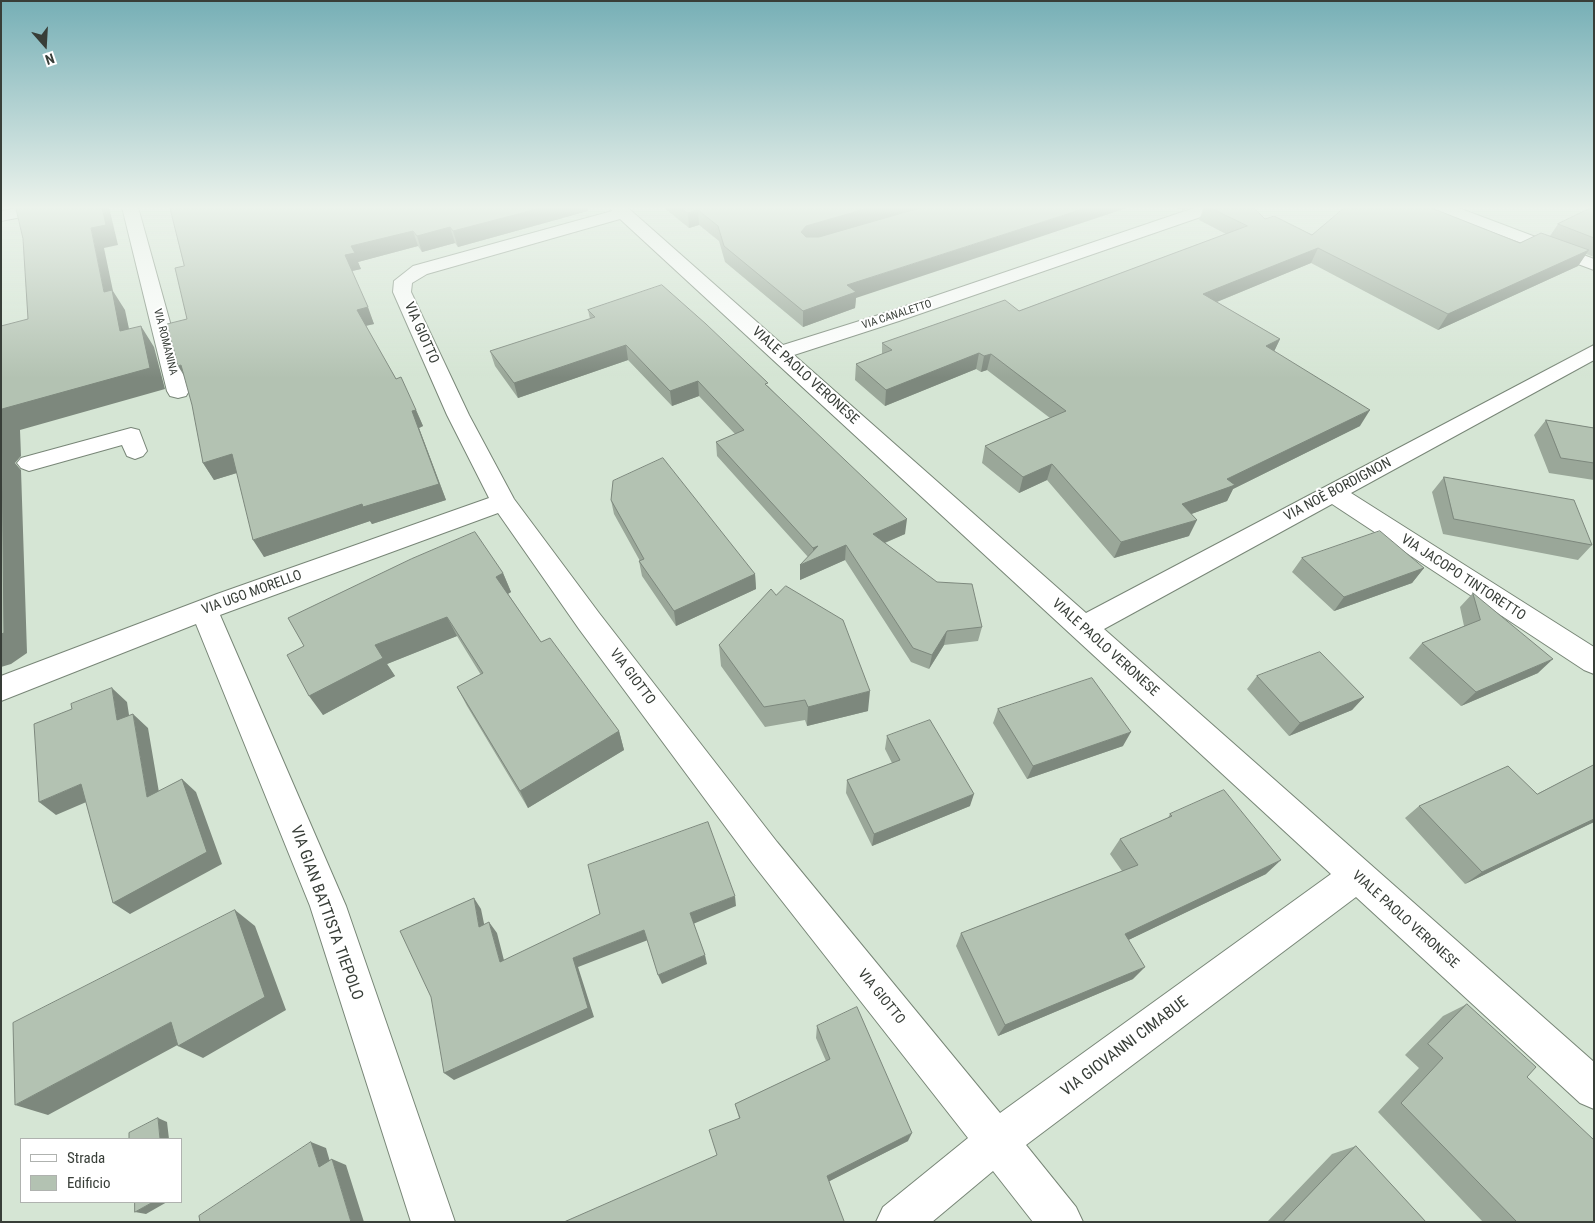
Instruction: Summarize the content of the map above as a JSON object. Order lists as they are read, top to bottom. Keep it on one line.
{"streets":{"street":["VIA CANALETTO","VIA GIOTTO","VIA ROMANINA","VIALE PAOLO VERONESE","VIA NOÈ BORDIGNON","VIA JACOPO TINTORETTO","VIA UGO MORELLO","VIA GIAN BATTISTA TIEPOLO","VIA GIOVANNI CIMABUE"]},"crossings":[["VIA CANALETTO","VIALE PAOLO VERONESE"],["VIA GIOTTO","VIA UGO MORELLO"],["VIA GIOTTO","VIA GIOVANNI CIMABUE"],["VIALE PAOLO VERONESE","VIA NOÈ BORDIGNON"],["VIALE PAOLO VERONESE","VIA GIOVANNI CIMABUE"],["VIA NOÈ BORDIGNON","VIA JACOPO TINTORETTO"],["VIA UGO MORELLO","VIA GIAN BATTISTA TIEPOLO"]],"legend":["Strada","Edificio"],"north":"bottom"}
